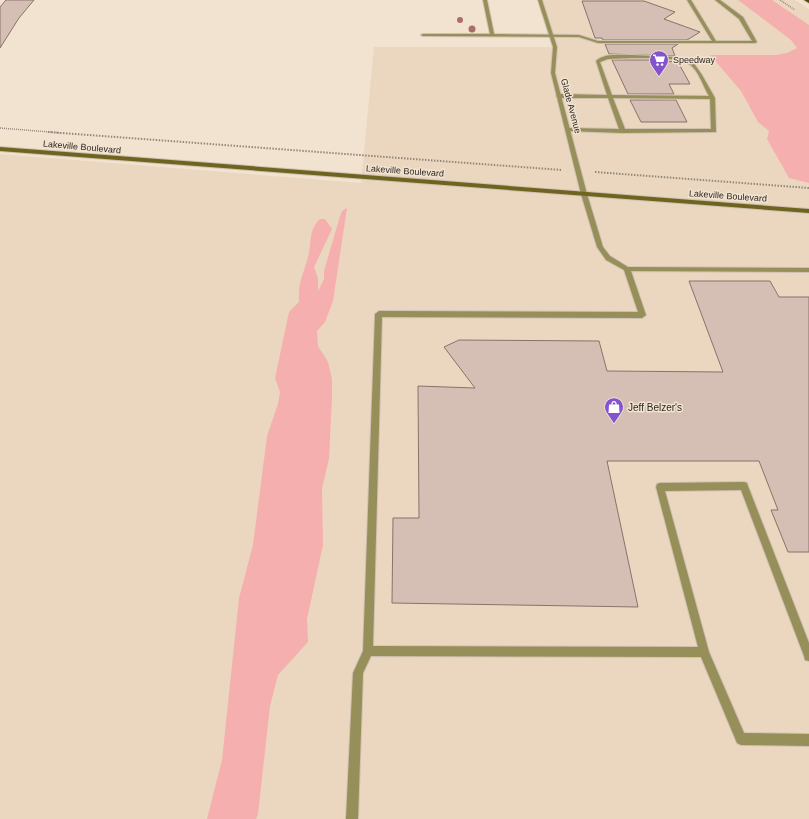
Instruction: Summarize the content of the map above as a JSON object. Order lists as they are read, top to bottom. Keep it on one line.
{"streets":{"street":["Glade Avenue","Lakeville Boulevard"]},"crossings":[["Glade Avenue","Lakeville Boulevard"]],"places":{"supermarket":["Speedway"],"shop":["Jeff Belzer's"]}}
